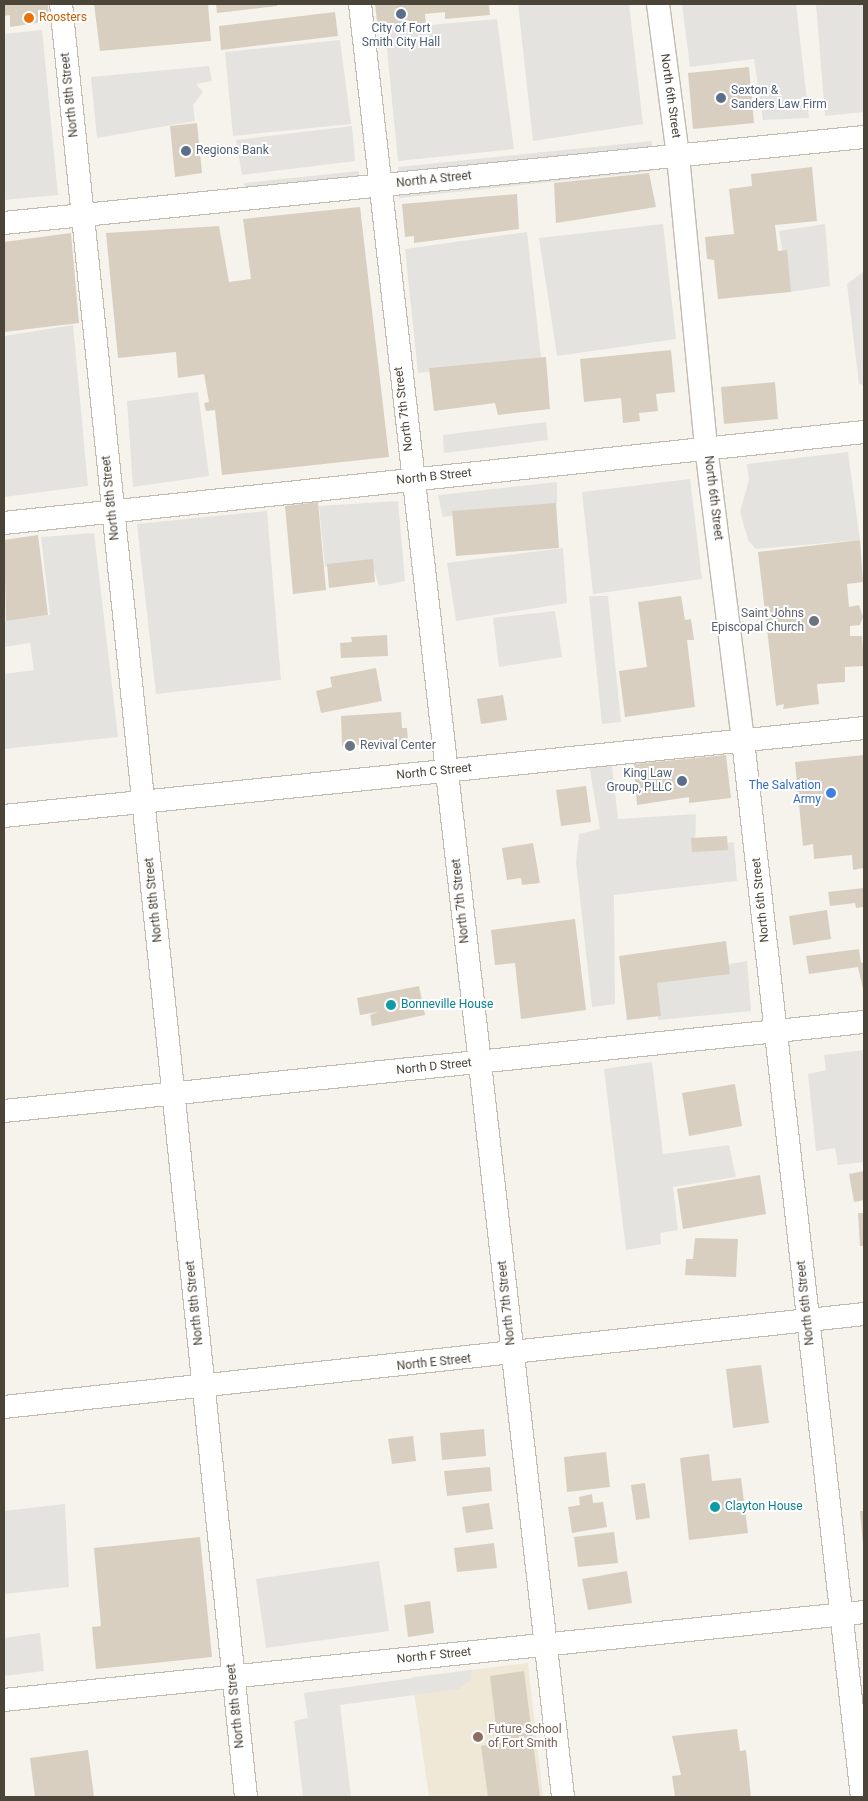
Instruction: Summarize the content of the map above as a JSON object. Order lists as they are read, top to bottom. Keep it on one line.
{"streets":{"street":["North 8th Street","North 6th Street","North A Street","North 7th Street","North B Street","North C Street","North D Street","North E Street","North F Street"]},"crossings":[["North 8th Street","North A Street"],["North 8th Street","North B Street"],["North 8th Street","North C Street"],["North 8th Street","North D Street"],["North 8th Street","North E Street"],["North 8th Street","North F Street"],["North 6th Street","North A Street"],["North 6th Street","North B Street"],["North 6th Street","North C Street"],["North 6th Street","North D Street"],["North 6th Street","North E Street"],["North 6th Street","North F Street"],["North A Street","North 7th Street"],["North 7th Street","North B Street"],["North 7th Street","North C Street"],["North 7th Street","North D Street"],["North 7th Street","North E Street"],["North 7th Street","North F Street"]],"places":["City of Fort Smith City Hall","Roosters","Sexton & Sanders Law Firm","Regions Bank","Saint Johns Episcopal Church","Revival Center","King Law Group, PLLC","The Salvation Army","Bonneville House","Clayton House","Future School of Fort Smith"]}
